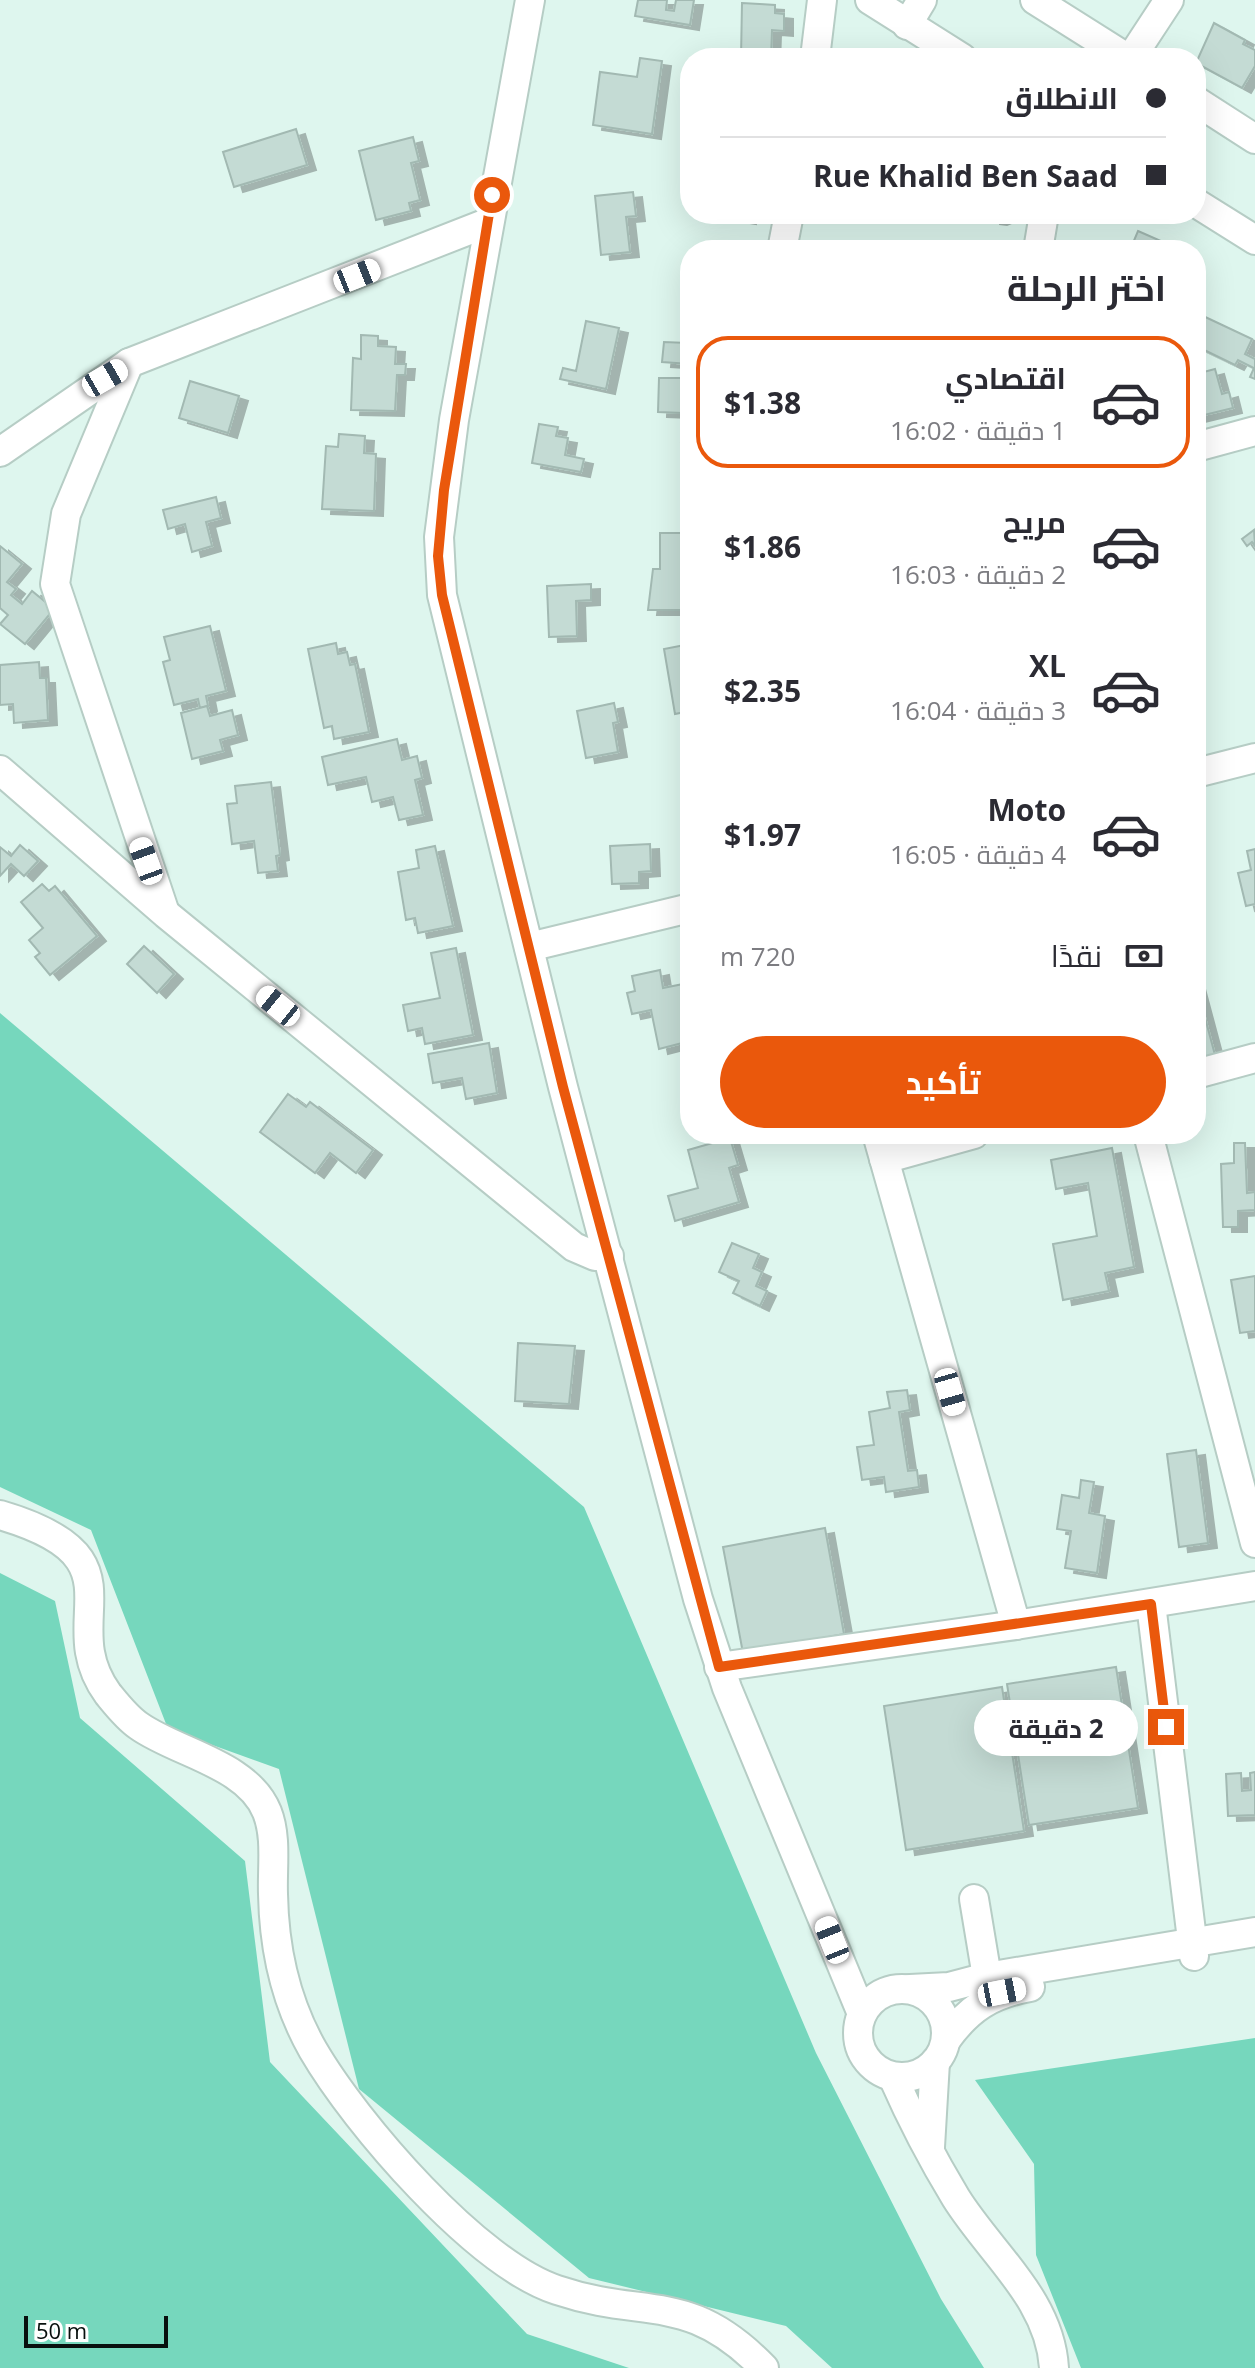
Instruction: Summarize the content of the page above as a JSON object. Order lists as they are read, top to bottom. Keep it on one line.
{"scale_bar":"50 m","page":{"banner":["الانطلاق","Rue Khalid Ben Saad"],"heading":"اختر الرحلة","list":[{"name":"اقتصادي","note":"1 دقيقة · 16:02","value":"$1.38"},{"name":"مريح","note":"2 دقيقة · 16:03","value":"$1.86"},{"name":"XL","note":"3 دقيقة · 16:04","value":"$2.35"},{"name":"Moto","note":"4 دقيقة · 16:05","value":"$1.97"}],"pay":["نقدًا","720 m"],"buttons":"تأكيد","bubble":"2 دقيقة","scale":"50 m"}}
